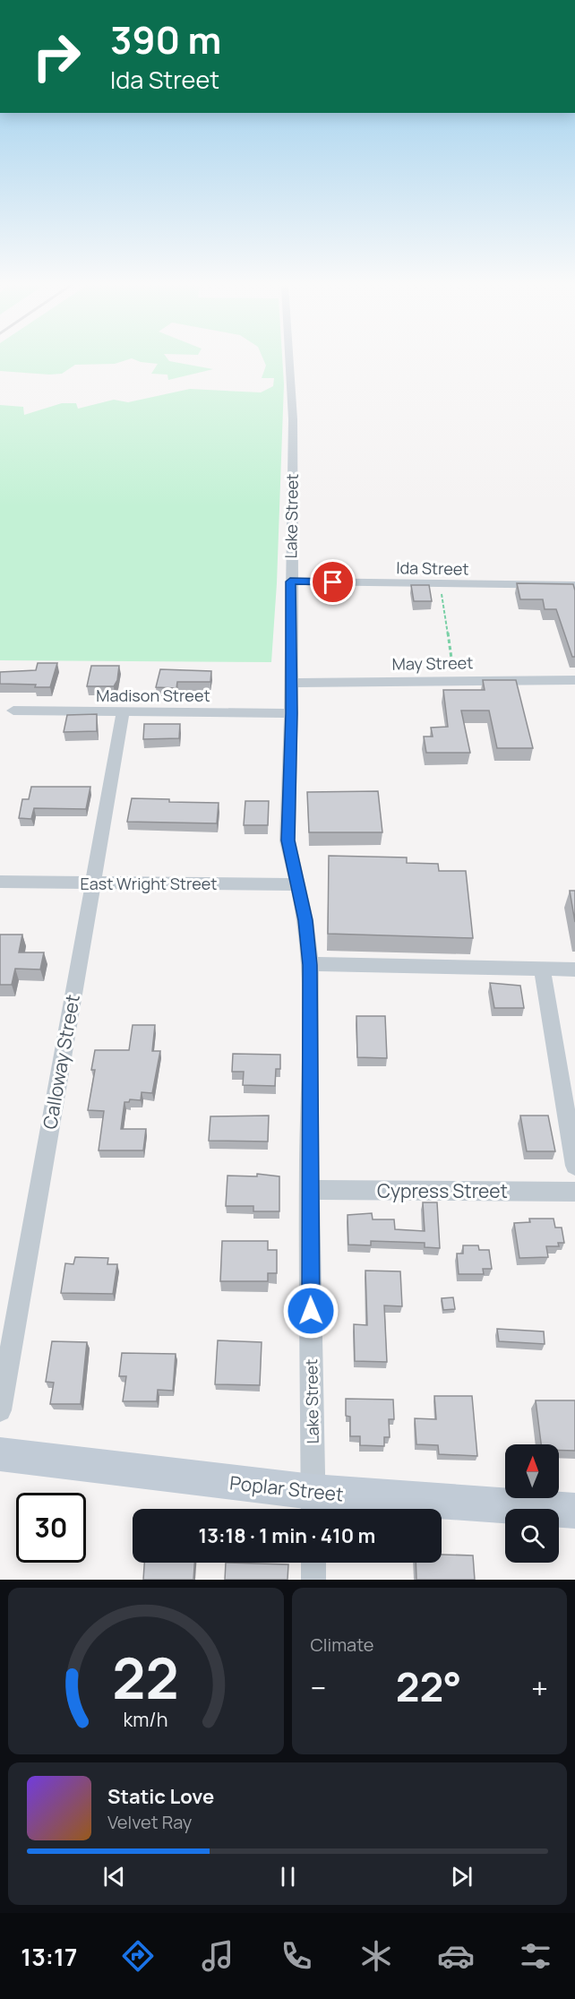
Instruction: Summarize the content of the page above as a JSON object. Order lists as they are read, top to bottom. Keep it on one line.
{"streets":{"street":["Lake Street","Ida Street","May Street","Madison Street","East Wright Street","Calloway Street","Cypress Street","Poplar Street"]},"crossings":[["Lake Street","Ida Street"],["Lake Street","May Street"],["Lake Street","Madison Street"],["Lake Street","East Wright Street"],["Lake Street","Cypress Street"],["Lake Street","Poplar Street"],["Madison Street","Calloway Street"],["East Wright Street","Calloway Street"]],"north":"top","page":{"turn":["390 m","Ida Street"],"limit":"30","trip":"13:18 · 1 min · 410 m","tile":"Climate","heat":["−","22°","+"],"song":["Static Love","Velvet Ray"],"tabs":"13:17","gauge":["22","km/h"]}}
